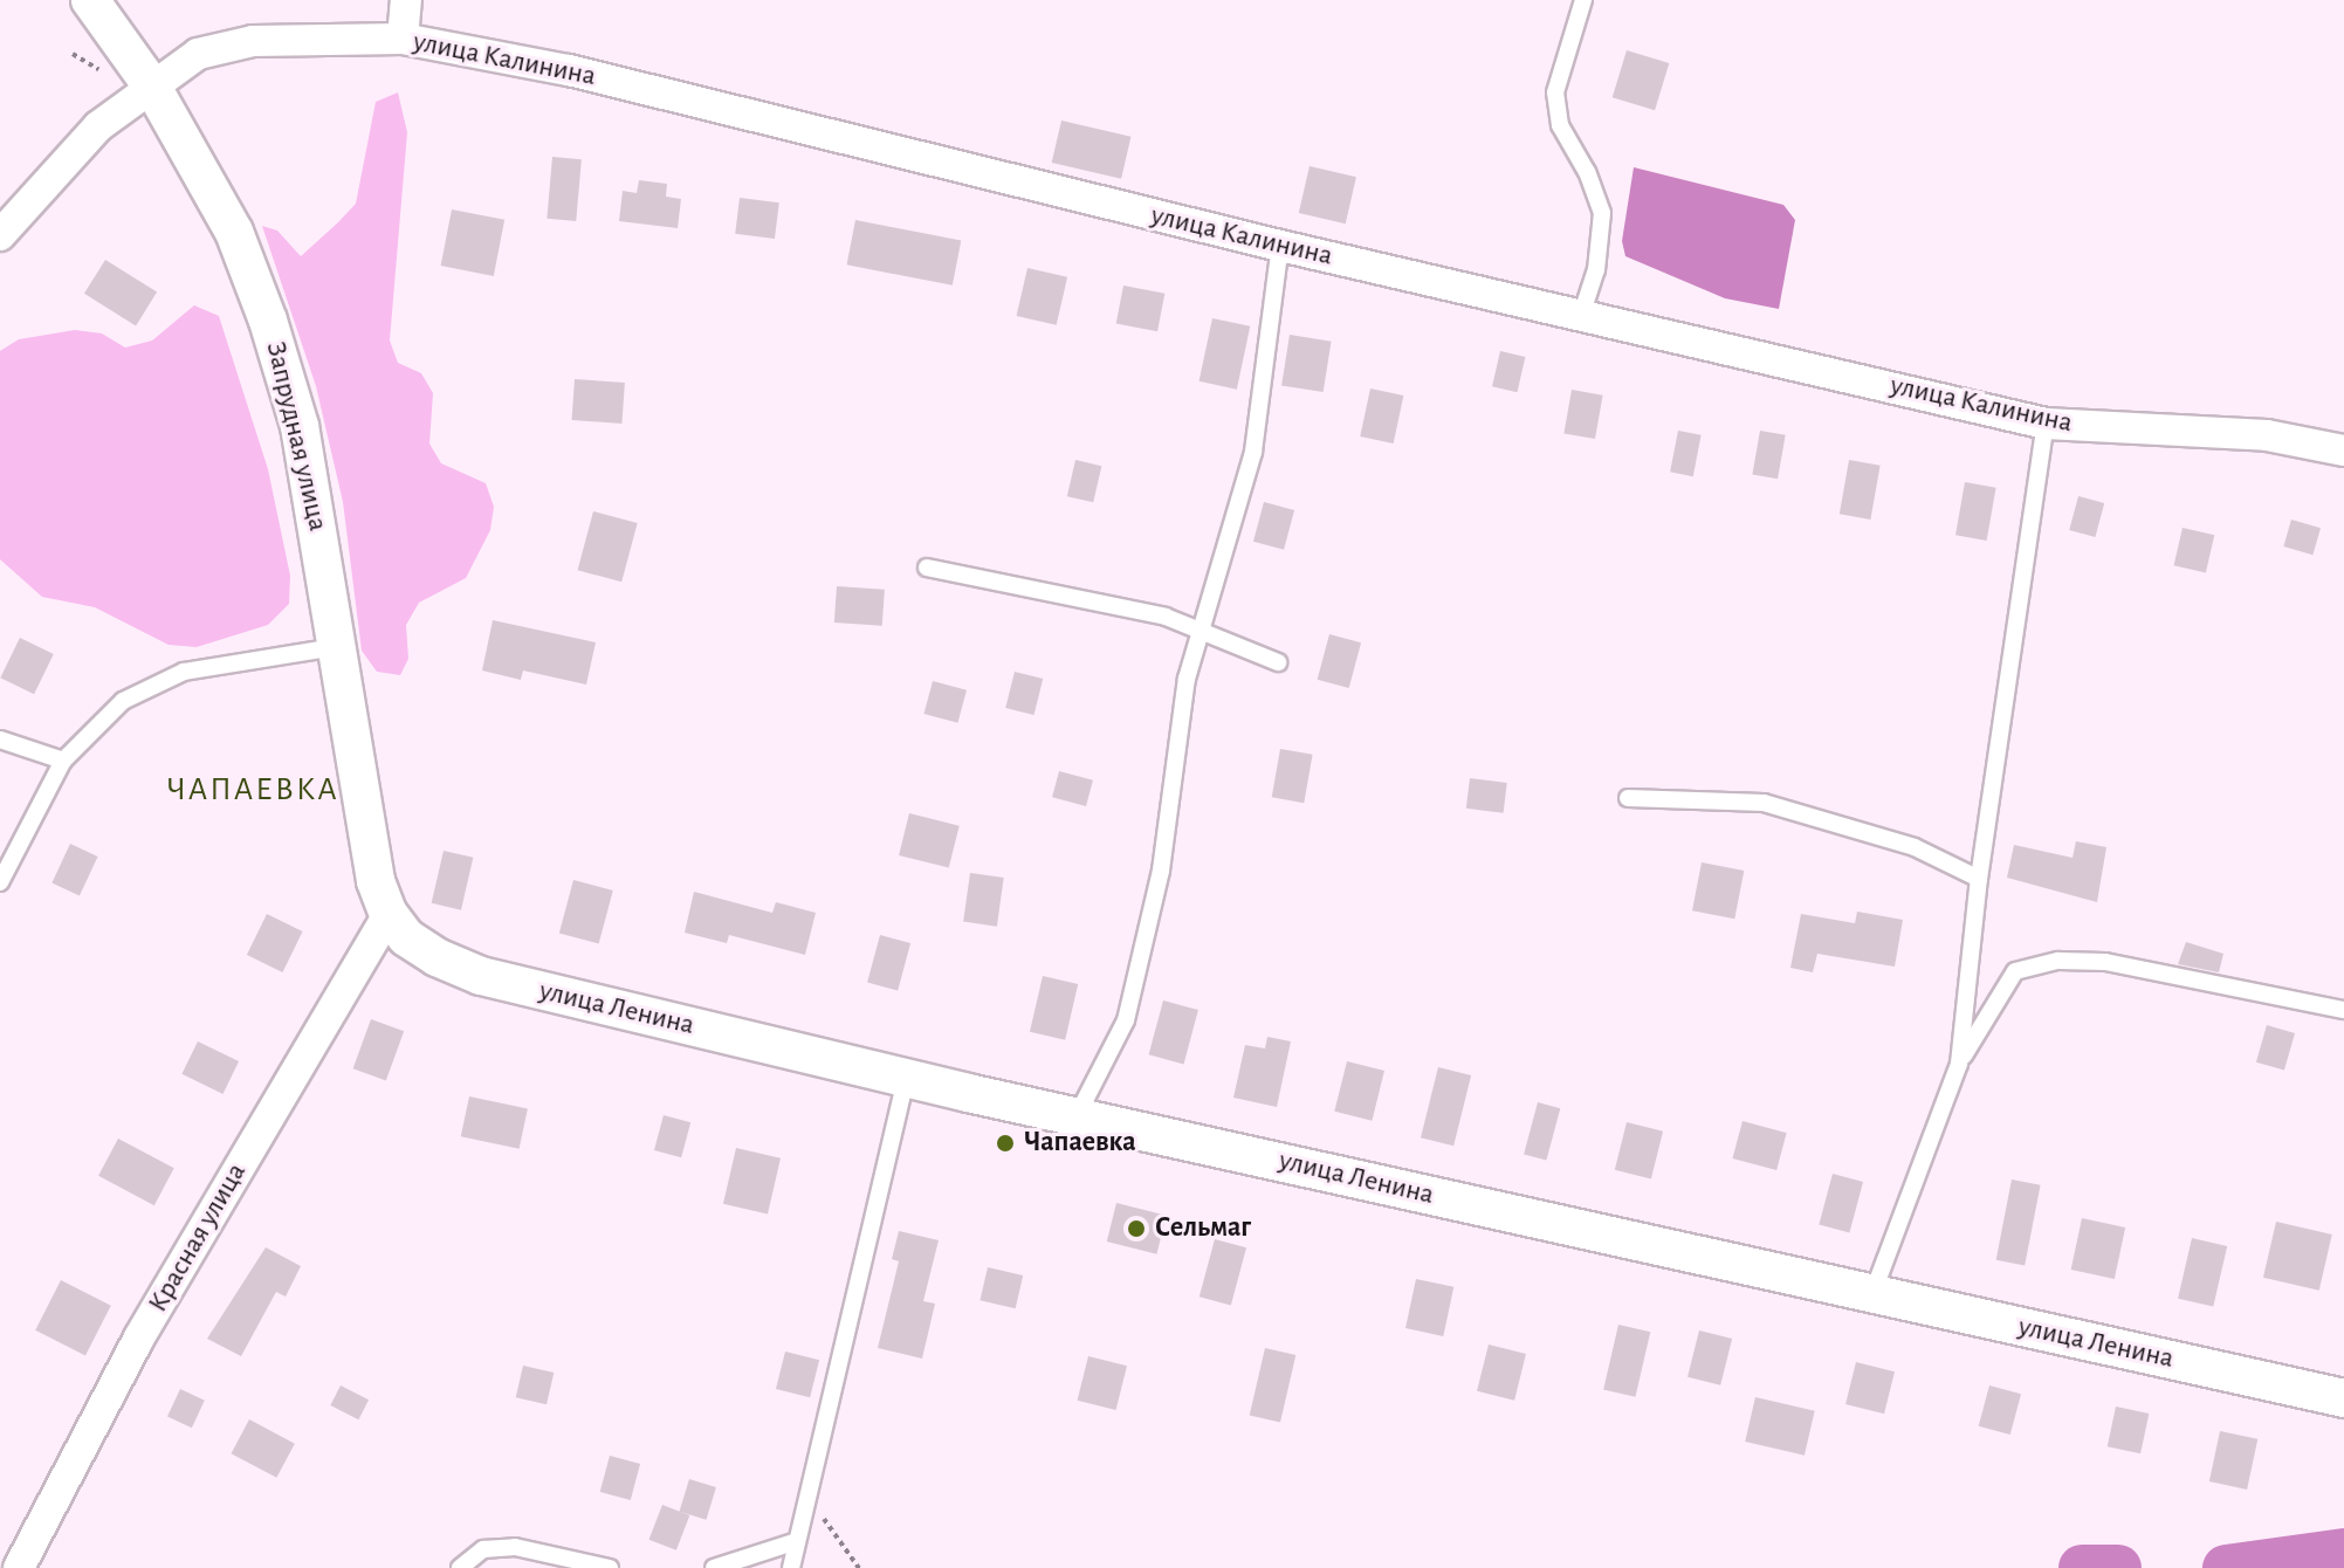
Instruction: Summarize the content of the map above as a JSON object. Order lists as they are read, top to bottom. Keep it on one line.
{"streets":{"street":["улица Калинина","Запрудная улица","улица Ленина","Красная улица"]},"crossings":[["улица Калинина","Запрудная улица"],["Запрудная улица","улица Ленина"],["Запрудная улица","Красная улица"],["улица Ленина","Красная улица"]],"districts":["ЧАПАЕВКА"],"places":["Чапаевка","Сельмаг"]}
